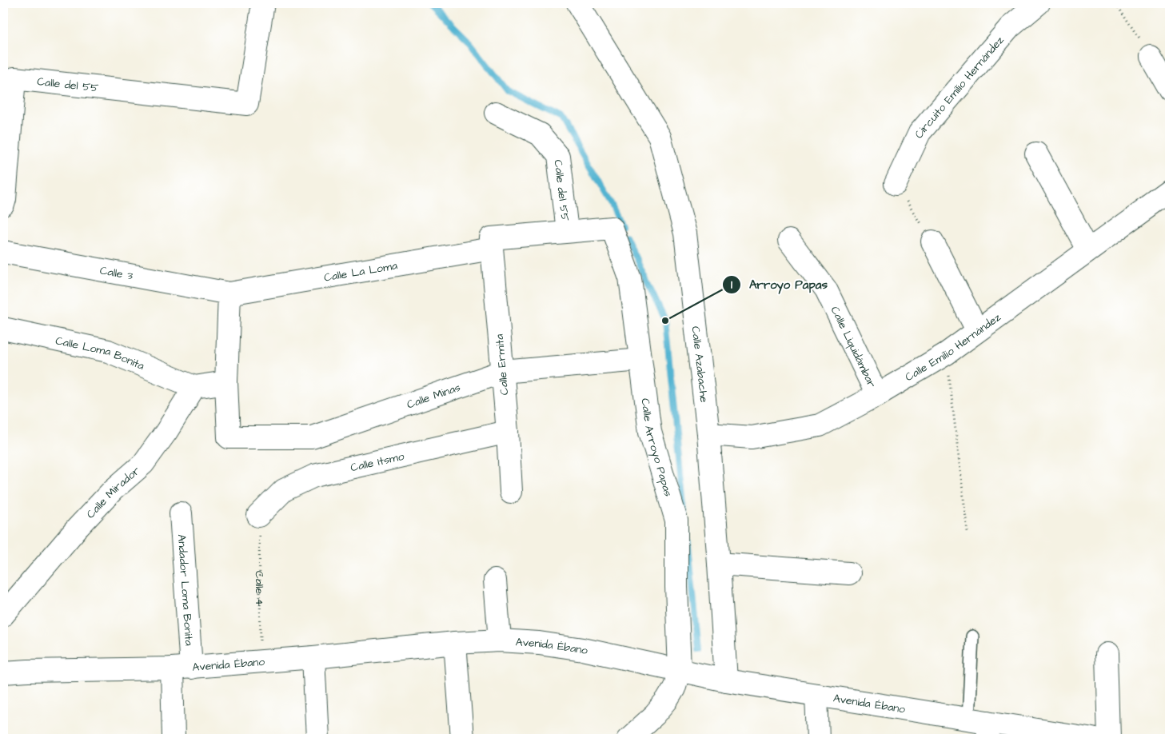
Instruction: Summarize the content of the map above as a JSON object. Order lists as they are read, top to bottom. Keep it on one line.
{"streets":{"street":["Calle del 55","Circuito Emilio Hernández","Calle La Loma","Calle 3","Calle Emilio Hernández","Calle Liquidámbar","Calle Loma Bonita","Calle Ermita","Calle Azabache","Calle Minas","Calle Arroyo Papas","Calle Itsmo","Calle Mirador","Andador Loma Bonita","Avenida Ébano"],"path":["Calle 4"]},"crossings":[["Calle del 55","Calle La Loma"],["Calle La Loma","Calle 3"],["Calle La Loma","Calle Ermita"],["Calle La Loma","Calle Arroyo Papas"],["Calle Emilio Hernández","Calle Liquidámbar"],["Calle Emilio Hernández","Calle Azabache"],["Calle Loma Bonita","Calle Mirador"],["Calle Ermita","Calle Minas"],["Calle Ermita","Calle Itsmo"],["Calle Azabache","Avenida Ébano"],["Calle Minas","Calle Arroyo Papas"],["Calle Arroyo Papas","Avenida Ébano"],["Calle Itsmo","Calle 4"],["Calle 4","Avenida Ébano"],["Andador Loma Bonita","Avenida Ébano"]],"places":["Arroyo Papas"]}
